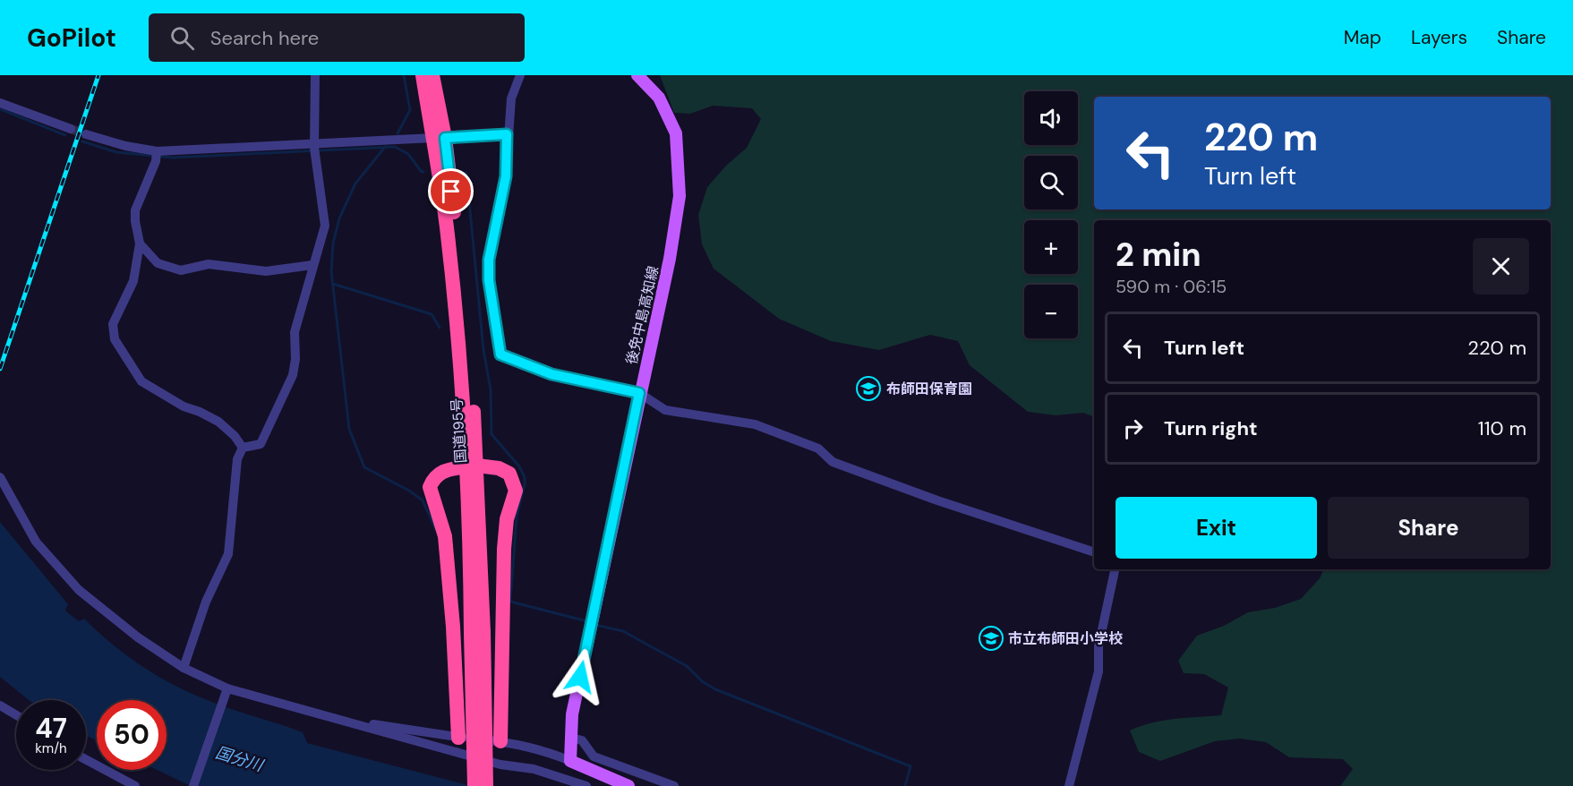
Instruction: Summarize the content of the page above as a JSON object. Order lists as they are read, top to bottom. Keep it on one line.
{"streets":{"highway":["国道195号"],"main road":["後免中島高知線"]},"water":["国分川"],"places":{"school or university":["布師田保育園","市立布師田小学校"]},"page":{"header":"GoPilot","search":"Search here","nav":["Map","Layers","Share"],"map_buttons":["+","−"],"turn":["220 m","Turn left"],"heading":["2 min","590 m · 06:15"],"list":[{"name":"Turn left","value":"220 m"},{"name":"Turn right","value":"110 m"}],"buttons":["Exit","Share"],"speed":"47 km/h","limit":"50"}}
